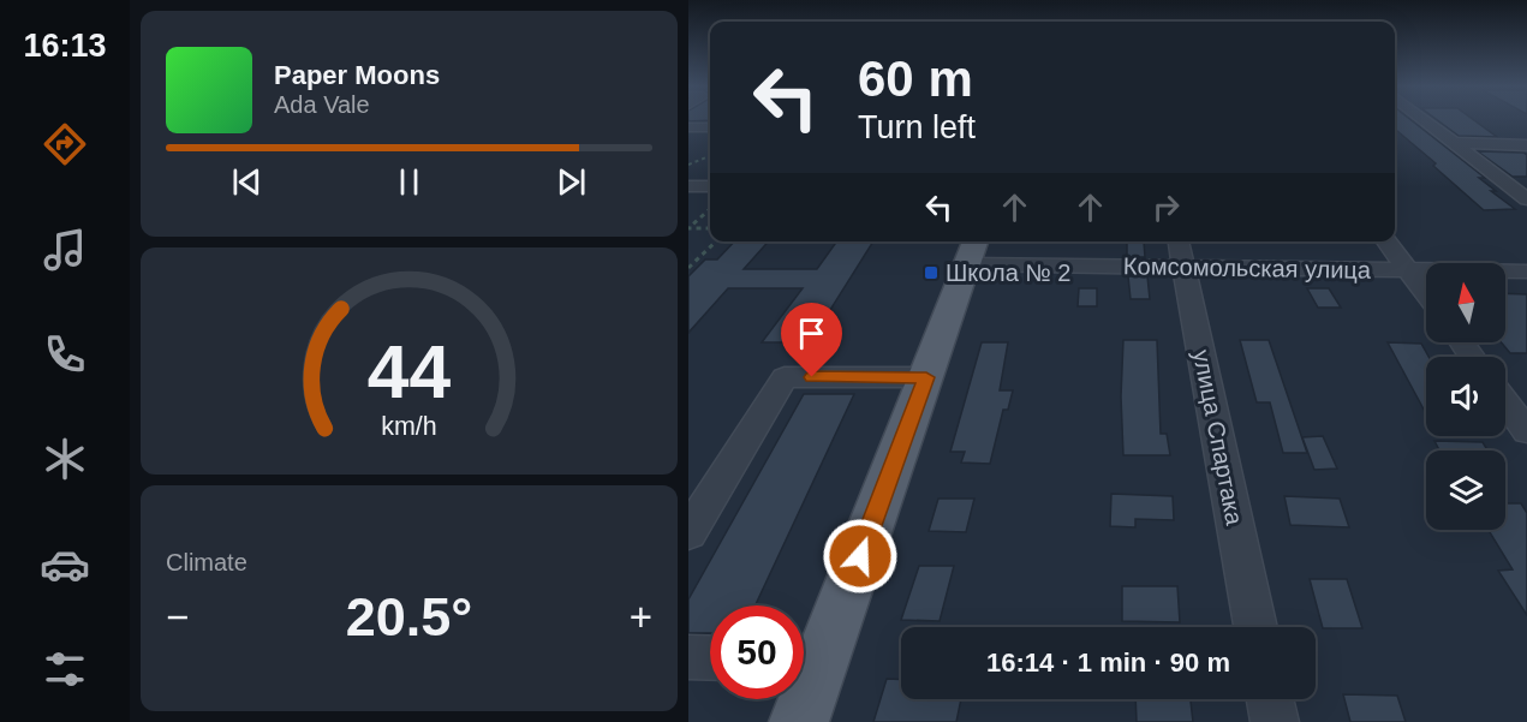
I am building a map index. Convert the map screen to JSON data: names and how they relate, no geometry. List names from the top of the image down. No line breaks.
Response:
{"streets":{"street":["Комсомольская улица","улица Спартака"]},"crossings":[["Комсомольская улица","улица Спартака"]],"places":{"transit":["Школа № 2"]},"north":"top","page":{"tabs":"16:13","turn":["60 m","Turn left"],"song":["Paper Moons","Ada Vale"],"tile":"Climate","heat":["−","20.5°","+"],"limit":"50","trip":"16:14 · 1 min · 90 m","gauge":["44","km/h"]}}
